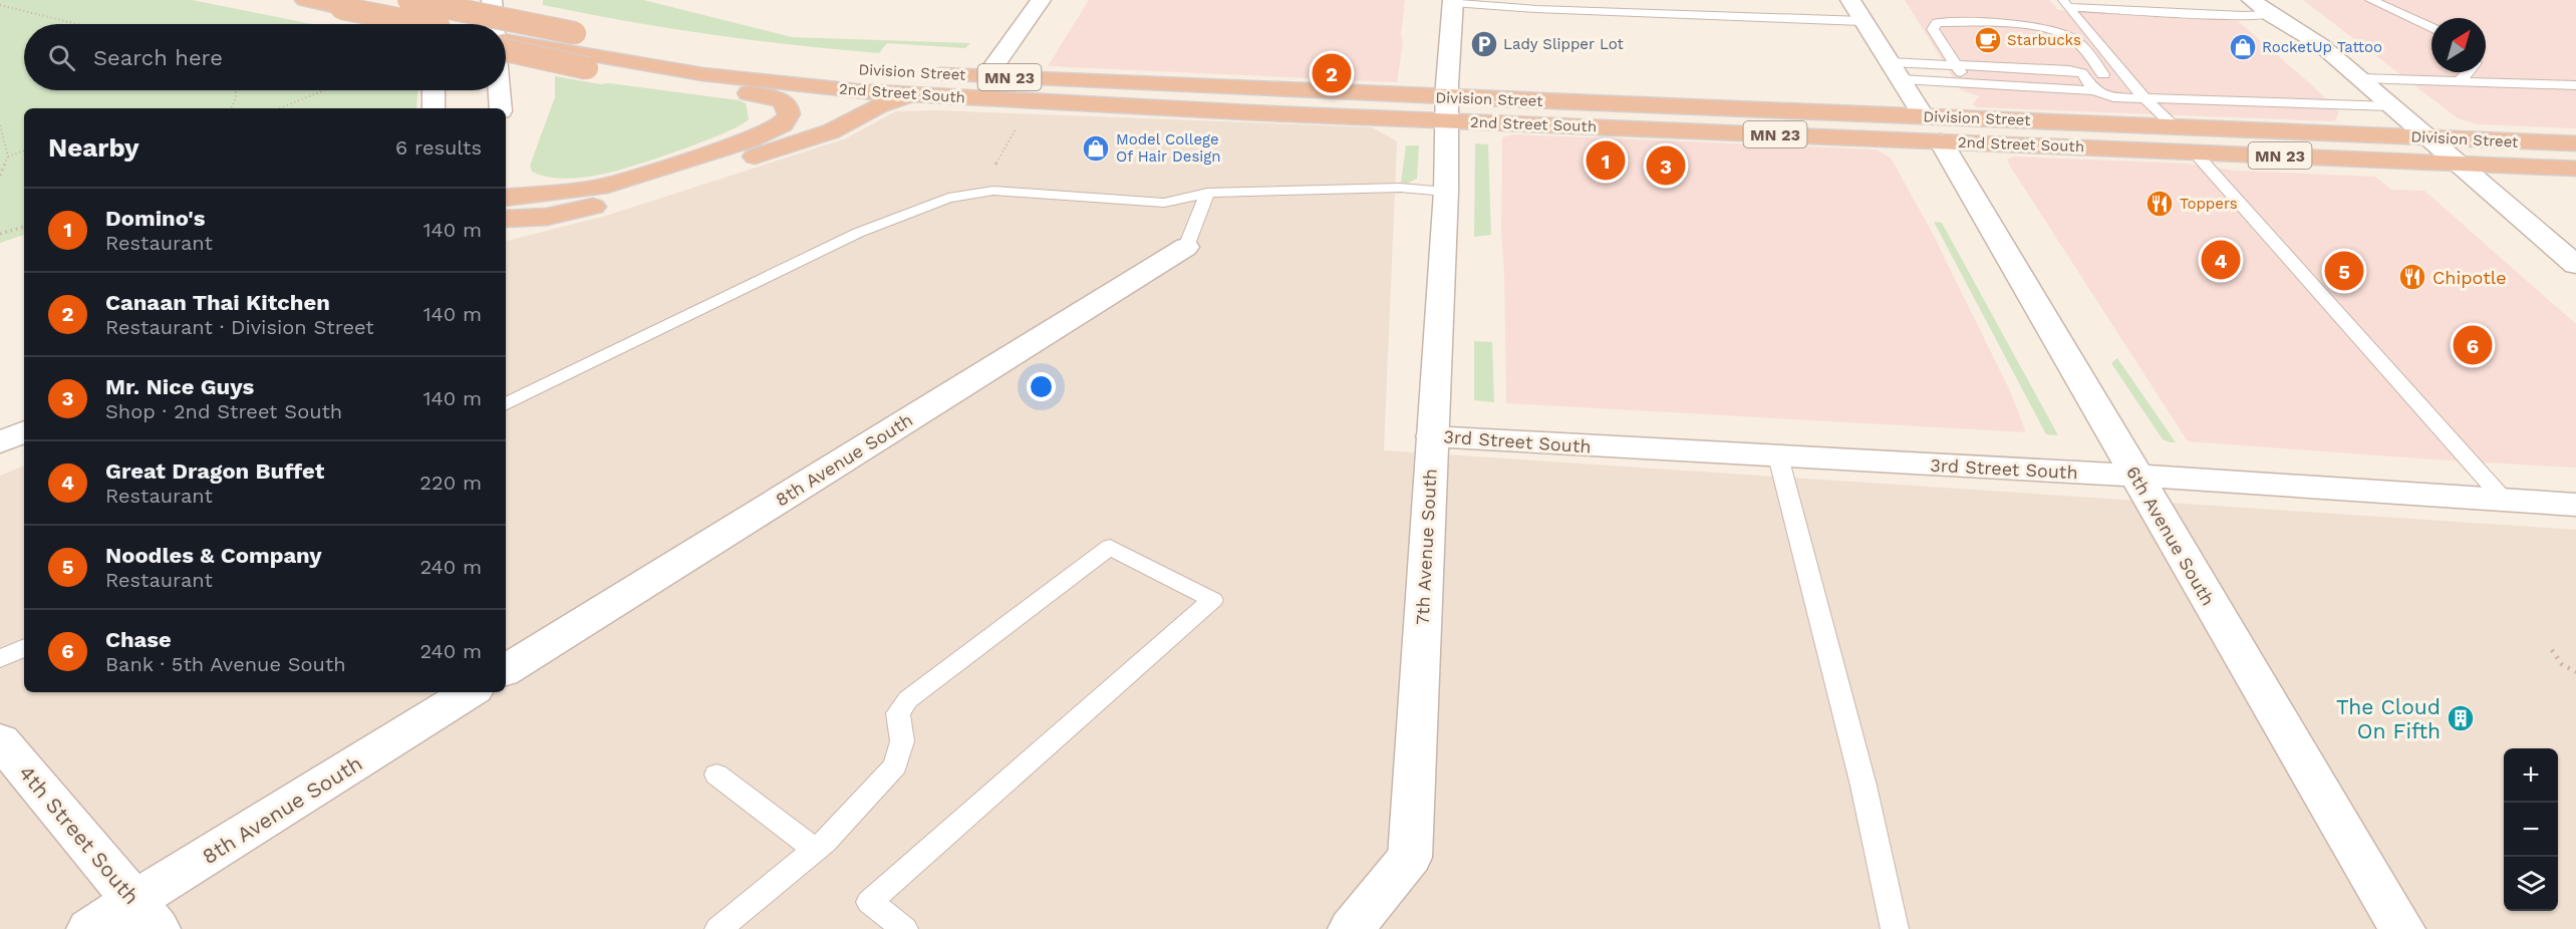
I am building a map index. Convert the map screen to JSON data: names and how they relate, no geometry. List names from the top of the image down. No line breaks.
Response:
{"streets":{"highway":["Division Street","MN 23","2nd Street South"],"street":["3rd Street South","8th Avenue South","6th Avenue South","7th Avenue South","4th Street South"]},"crossings":[["Division Street","2nd Street South"],["Division Street","6th Avenue South"],["Division Street","7th Avenue South"],["2nd Street South","6th Avenue South"],["2nd Street South","7th Avenue South"],["3rd Street South","6th Avenue South"],["3rd Street South","7th Avenue South"],["8th Avenue South","4th Street South"]],"places":{"cafe":["Starbucks"],"parking":["Lady Slipper Lot"],"shop":["RocketUp Tattoo","Model College Of Hair Design"],"restaurant":["Toppers","Chipotle"],"building":["The Cloud On Fifth"]},"north":"top right","page":{"search":"Search here","pins":["2","1","3","4","5","6"],"heading":["Nearby","6 results"],"list":[{"mark":"1","name":"Domino's","note":"Restaurant","value":"140 m"},{"mark":"2","name":"Canaan Thai Kitchen","note":"Restaurant · Division Street","value":"140 m"},{"mark":"3","name":"Mr. Nice Guys","note":"Shop · 2nd Street South","value":"140 m"},{"mark":"4","name":"Great Dragon Buffet","note":"Restaurant","value":"220 m"},{"mark":"5","name":"Noodles & Company","note":"Restaurant","value":"240 m"},{"mark":"6","name":"Chase","note":"Bank · 5th Avenue South","value":"240 m"}],"map_buttons":["+","−"]}}
